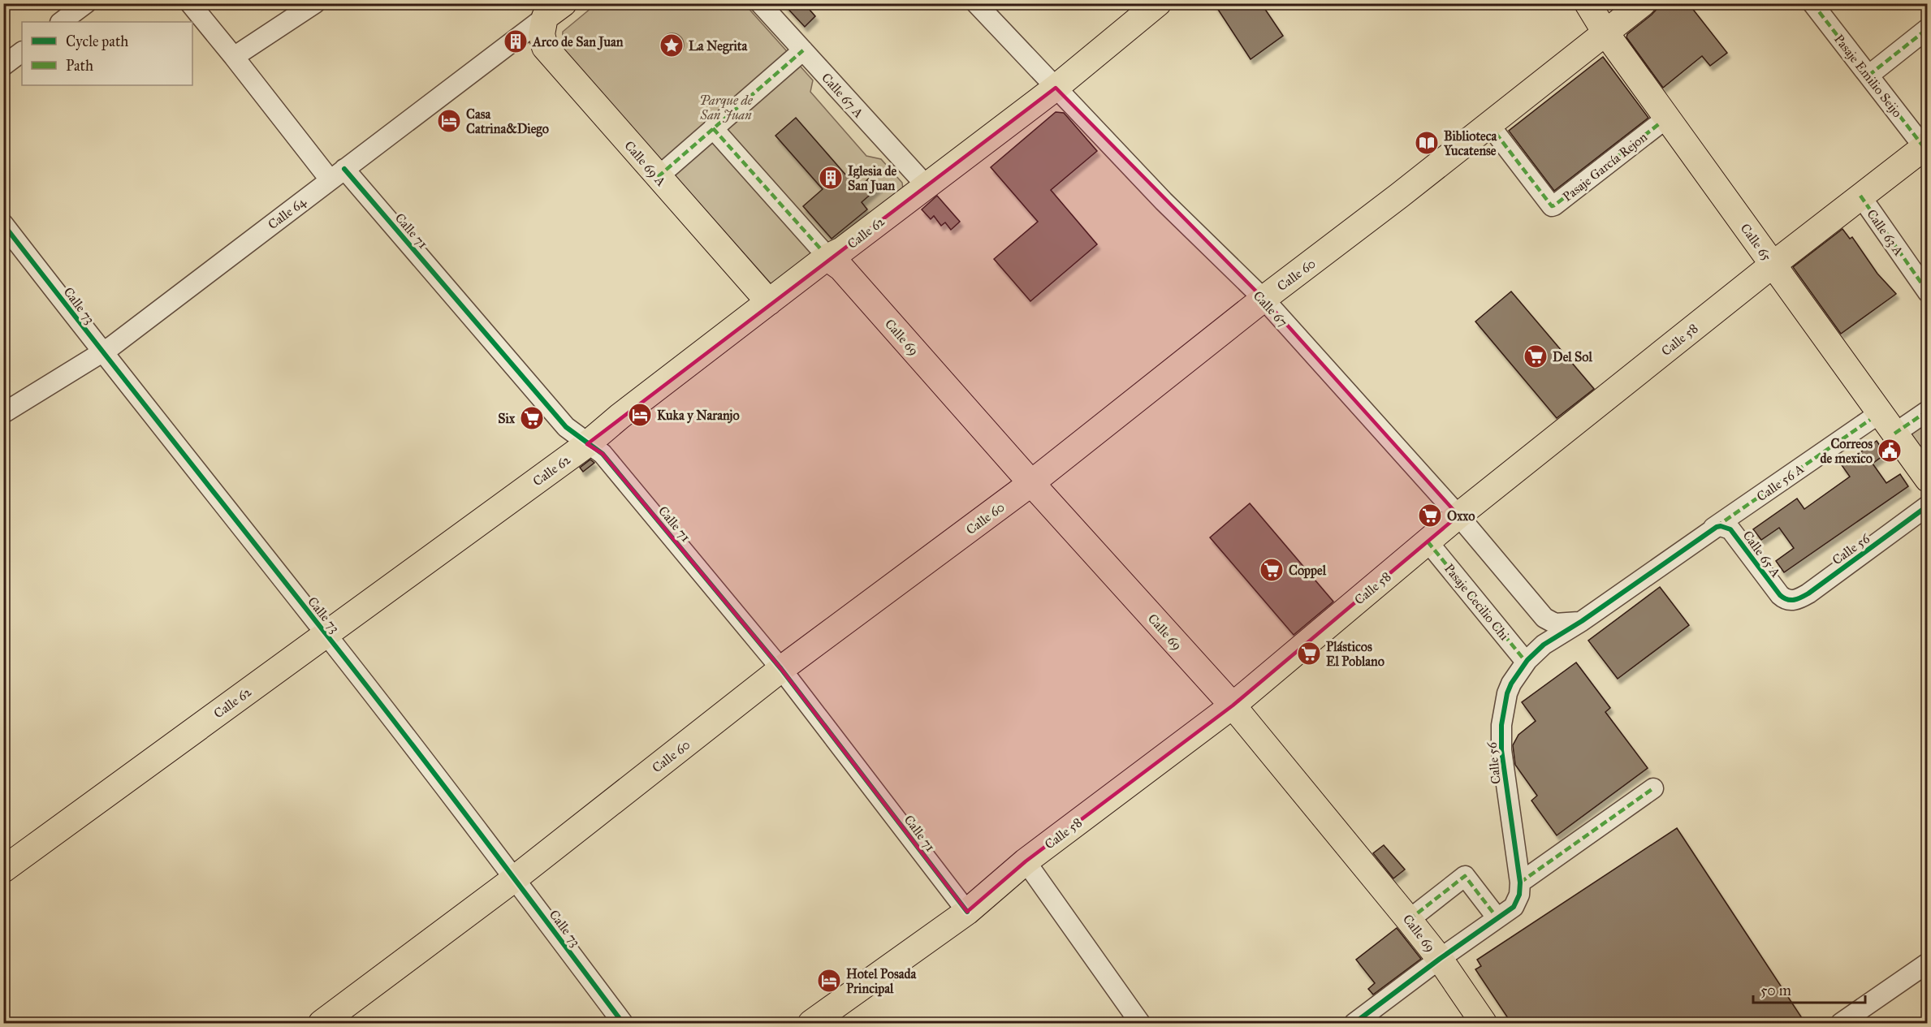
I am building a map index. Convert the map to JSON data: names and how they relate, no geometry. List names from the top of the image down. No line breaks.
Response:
{"streets":{"main road":["Calle 69 A","Calle 62","Calle 65","Calle 60","Calle 69","Calle 58"],"street":["Pasaje Emilio Seijo","Calle 67 A","Pasaje García Rejon","Calle 64","Calle 71","Calle 63 A","Calle 73","Calle 67","Calle 56 A","Calle 56","Calle 65 A","Pasaje Cecilio Chi"]},"crossings":[["Pasaje Emilio Seijo","Calle 58"],["Calle 67 A","Calle 62"],["Calle 69 A","Calle 64"],["Calle 69 A","Calle 62"],["Calle 64","Calle 71"],["Calle 64","Calle 73"],["Calle 71","Calle 62"],["Calle 71","Calle 60"],["Calle 71","Calle 58"],["Calle 62","Calle 73"],["Calle 62","Calle 67"],["Calle 62","Calle 69"],["Calle 63 A","Calle 58"],["Calle 65","Calle 60"],["Calle 65","Calle 58"],["Calle 60","Calle 73"],["Calle 60","Calle 67"],["Calle 60","Calle 69"],["Calle 67","Calle 58"],["Calle 67","Calle 56"],["Calle 69","Calle 58"],["Calle 69","Calle 56"],["Calle 58","Pasaje Cecilio Chi"],["Calle 56 A","Calle 56"],["Calle 56 A","Calle 65 A"],["Calle 56","Calle 65 A"],["Calle 56","Pasaje Cecilio Chi"]],"parks":["Parque de San Juan"],"places":{"building":["Arco de San Juan","Iglesia de San Juan"],"place":["La Negrita"],"hotel":["Casa Catrina&Diego","Kuka y Naranjo","Hotel Posada Principal"],"library":["Biblioteca Yucatense"],"supermarket":["Del Sol","Six","Oxxo","Coppel","Plásticos El Poblano"],"public building":["Correos de mexico"]},"legend":["Cycle path","Path"],"scale_bar":"50 m"}
